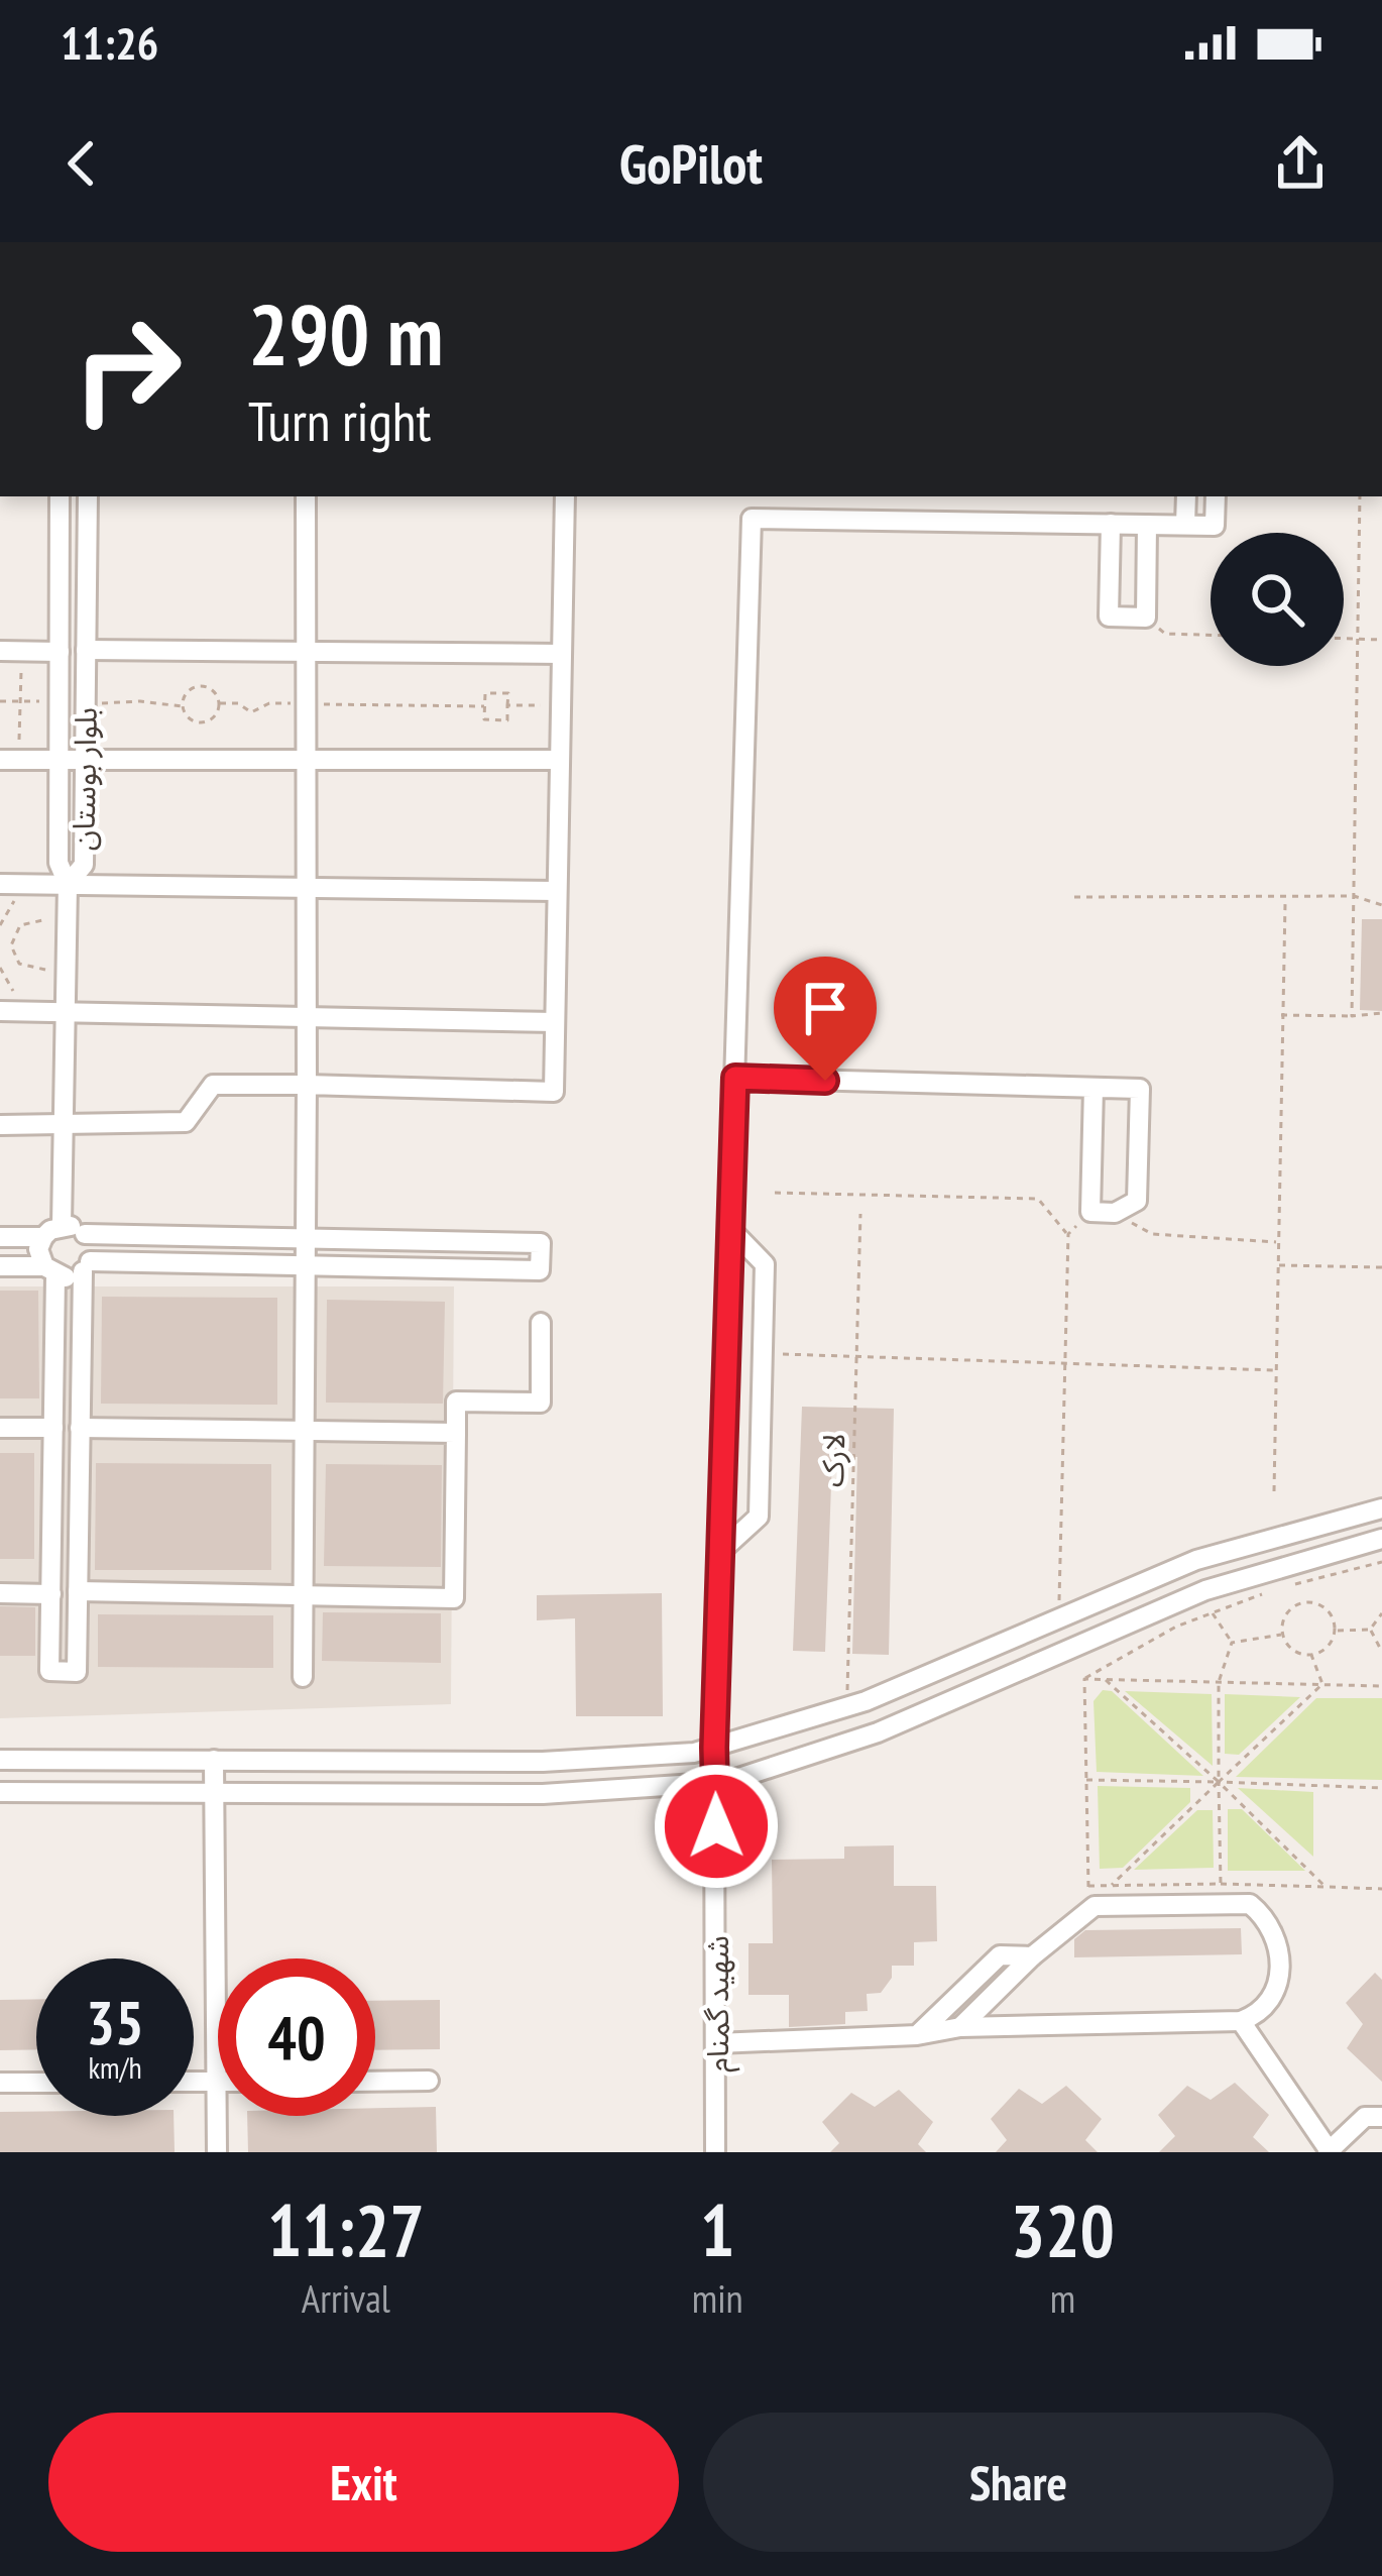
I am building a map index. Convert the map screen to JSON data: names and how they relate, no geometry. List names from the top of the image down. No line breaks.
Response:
{"streets":{"street":["بلوار بوستان","شهید گمنام"],"path":["لارک"]},"page":{"status":"11:26","header":"GoPilot","turn":["290 m","Turn right"],"speed":"35 km/h","limit":"40","eta":["11:27","Arrival","1","min","320","m"],"buttons":["Exit","Share"]}}
